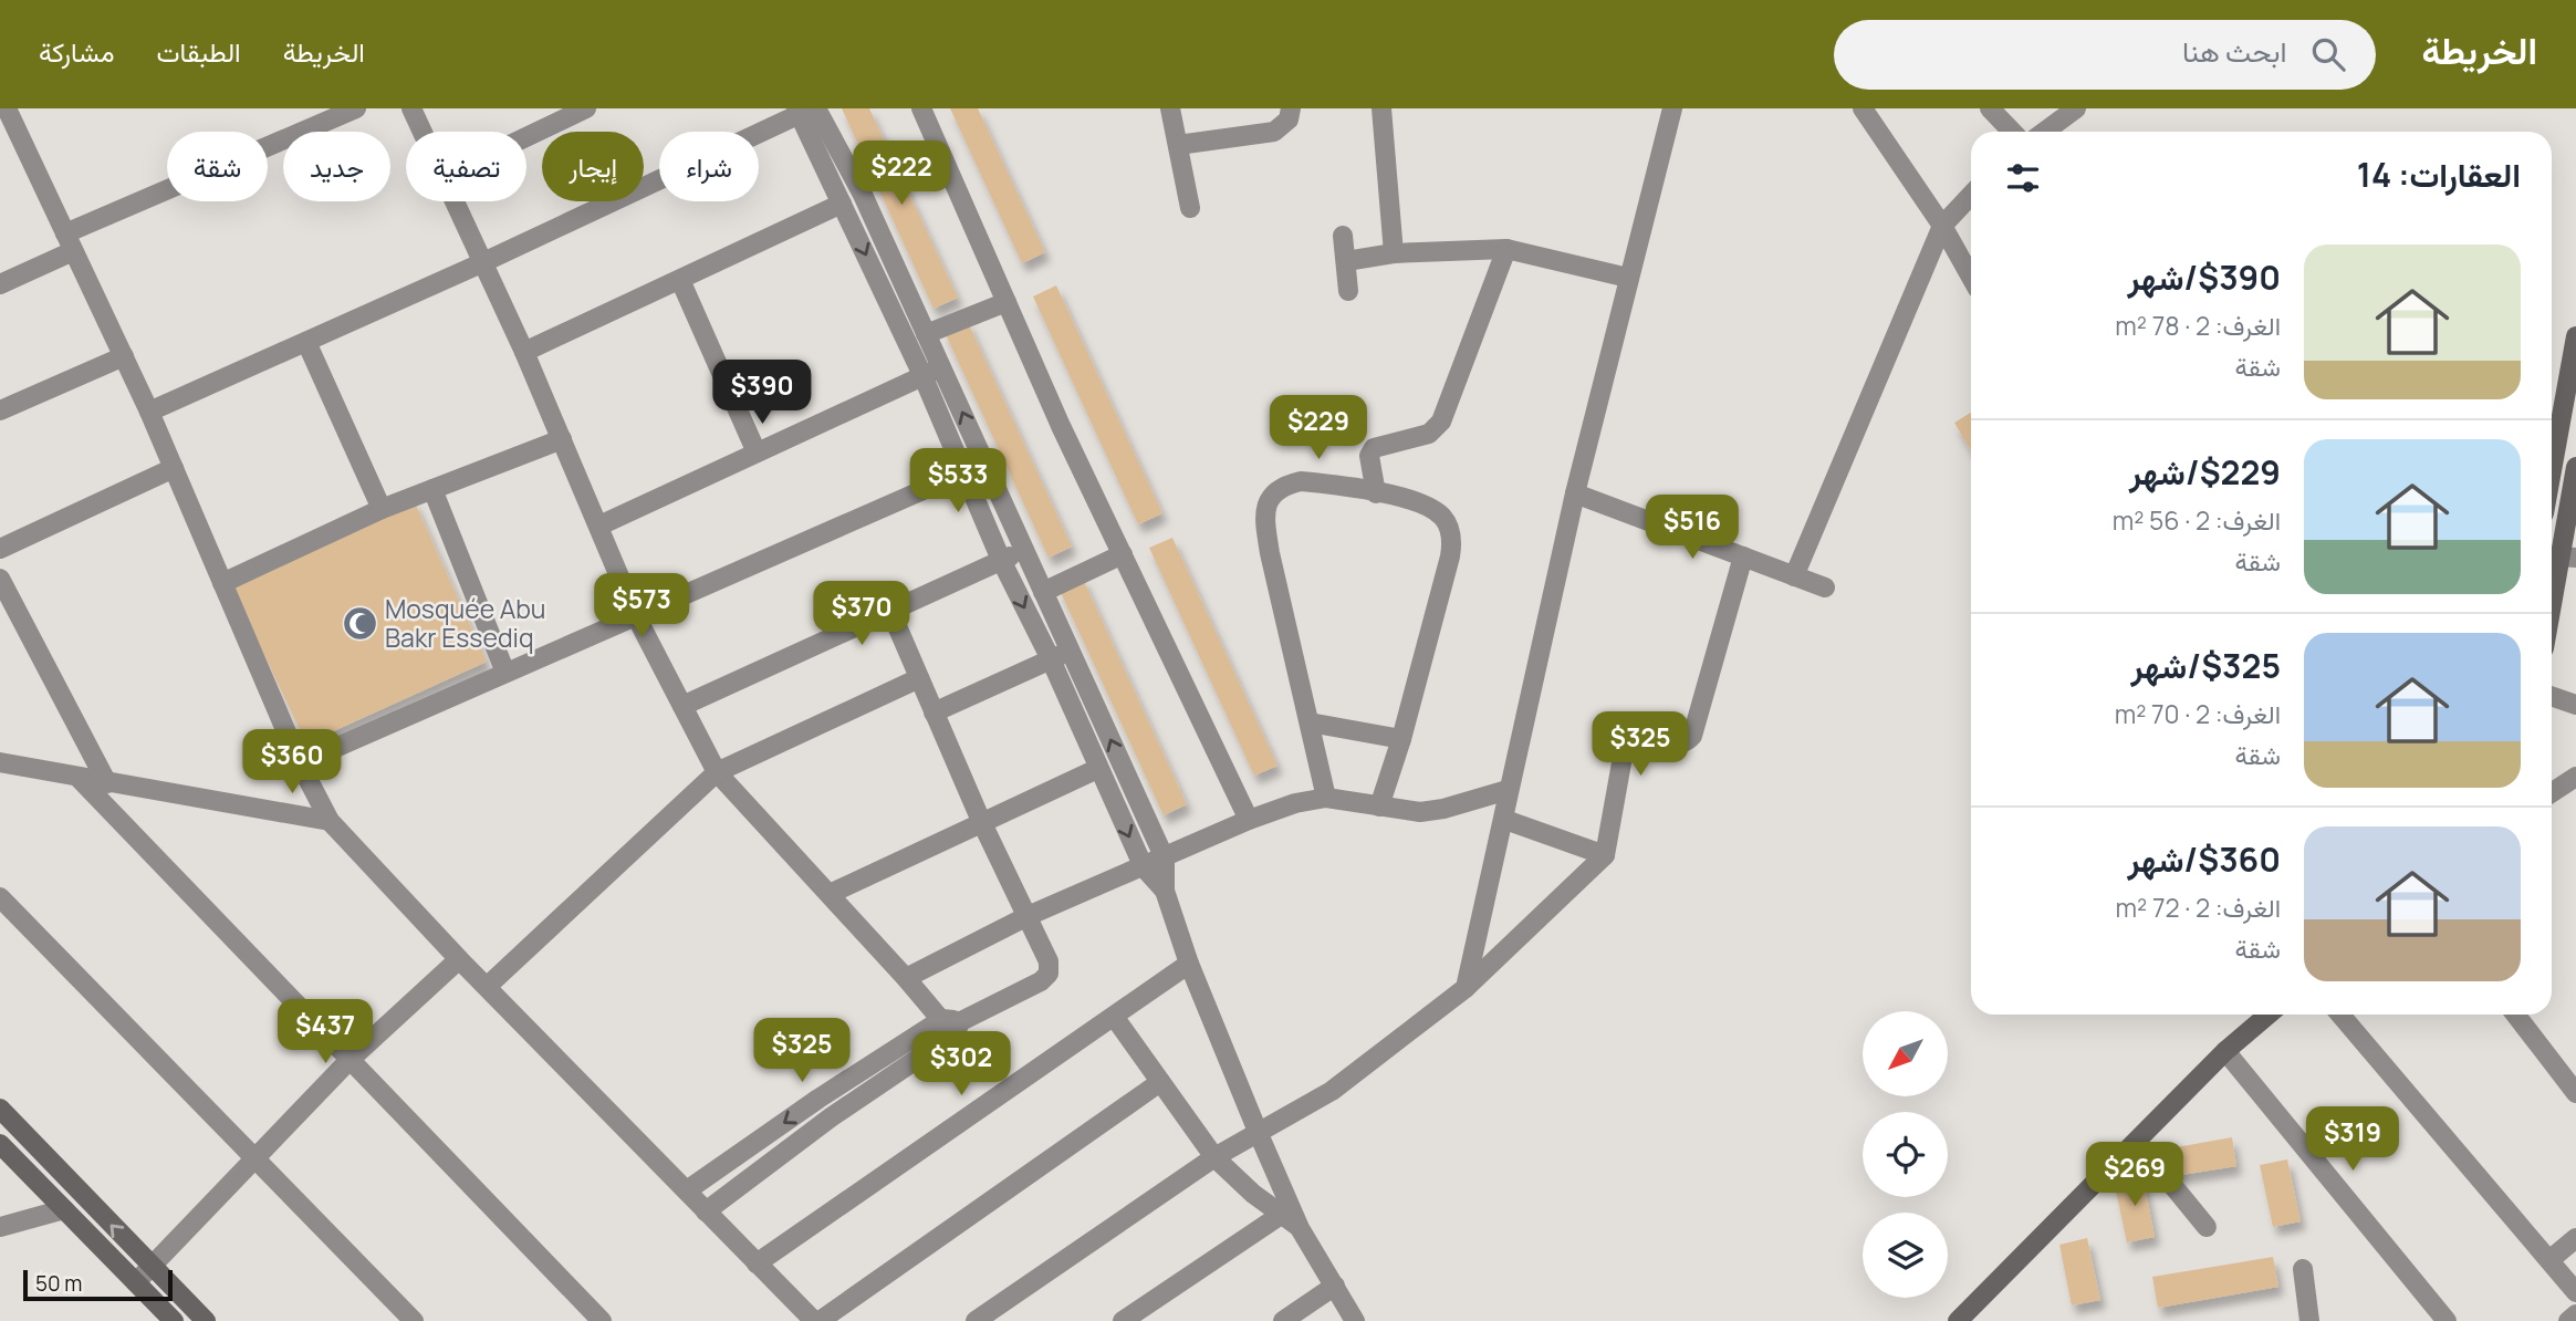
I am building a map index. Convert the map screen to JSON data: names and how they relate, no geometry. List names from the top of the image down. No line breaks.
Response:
{"places":{"mosque":["Mosquée Abu Bakr Essediq"]},"scale_bar":"50 m","north":"bottom left","page":{"header":"الخريطة","search":"ابحث هنا","nav":["الخريطة","الطبقات","مشاركة"],"chip":["شراء","إيجار","تصفية","جديد","شقة"],"heading":"العقارات: 14","price":["$222","$390","$229","$533","$516","$573","$370","$325","$360","$437","$325","$302","$319","$269"],"list":[{"name":"$390/شهر","note":"الغرف: 2 · 78 m² · شقة"},{"name":"$229/شهر","note":"الغرف: 2 · 56 m² · شقة"},{"name":"$325/شهر","note":"الغرف: 2 · 70 m² · شقة"},{"name":"$360/شهر","note":"الغرف: 2 · 72 m² · شقة"}],"scale":"50 m"}}
